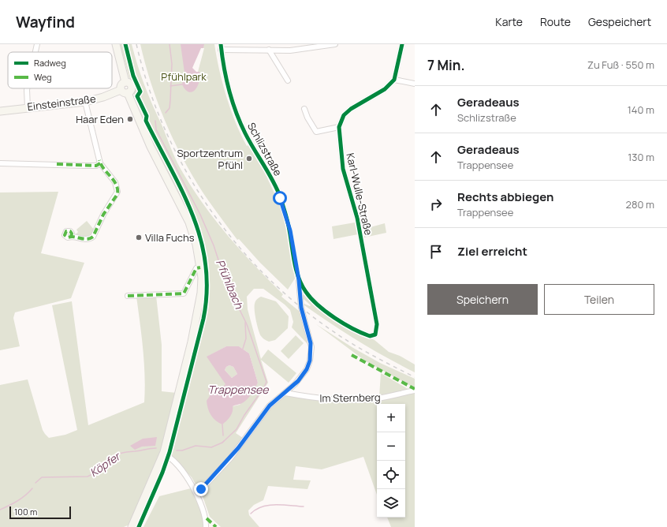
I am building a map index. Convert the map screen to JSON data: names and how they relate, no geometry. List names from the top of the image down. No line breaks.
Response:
{"streets":{"street":["Einsteinstraße","Schlizstraße","Karl-Wulle-Straße","Im Sternberg"]},"crossings":[["Schlizstraße","Karl-Wulle-Straße"]],"water":["Pfühlbach","Trappensee","Köpfer"],"parks":["Pfühlpark"],"places":["Haar Eden","Sportzentrum Pfühl","Villa Fuchs"],"legend":["Radweg","Weg"],"scale_bar":"100 m","page":{"header":"Wayfind","nav":["Karte","Route","Gespeichert"],"heading":["7 Min.","Zu Fuß · 550 m"],"list":[["Geradeaus","Schlizstraße","140 m"],["Geradeaus","Trappensee","130 m"],["Rechts abbiegen","Trappensee","280 m"],"Ziel erreicht"],"buttons":["Speichern","Teilen"],"map_buttons":["+","−"],"scale":"100 m"}}
